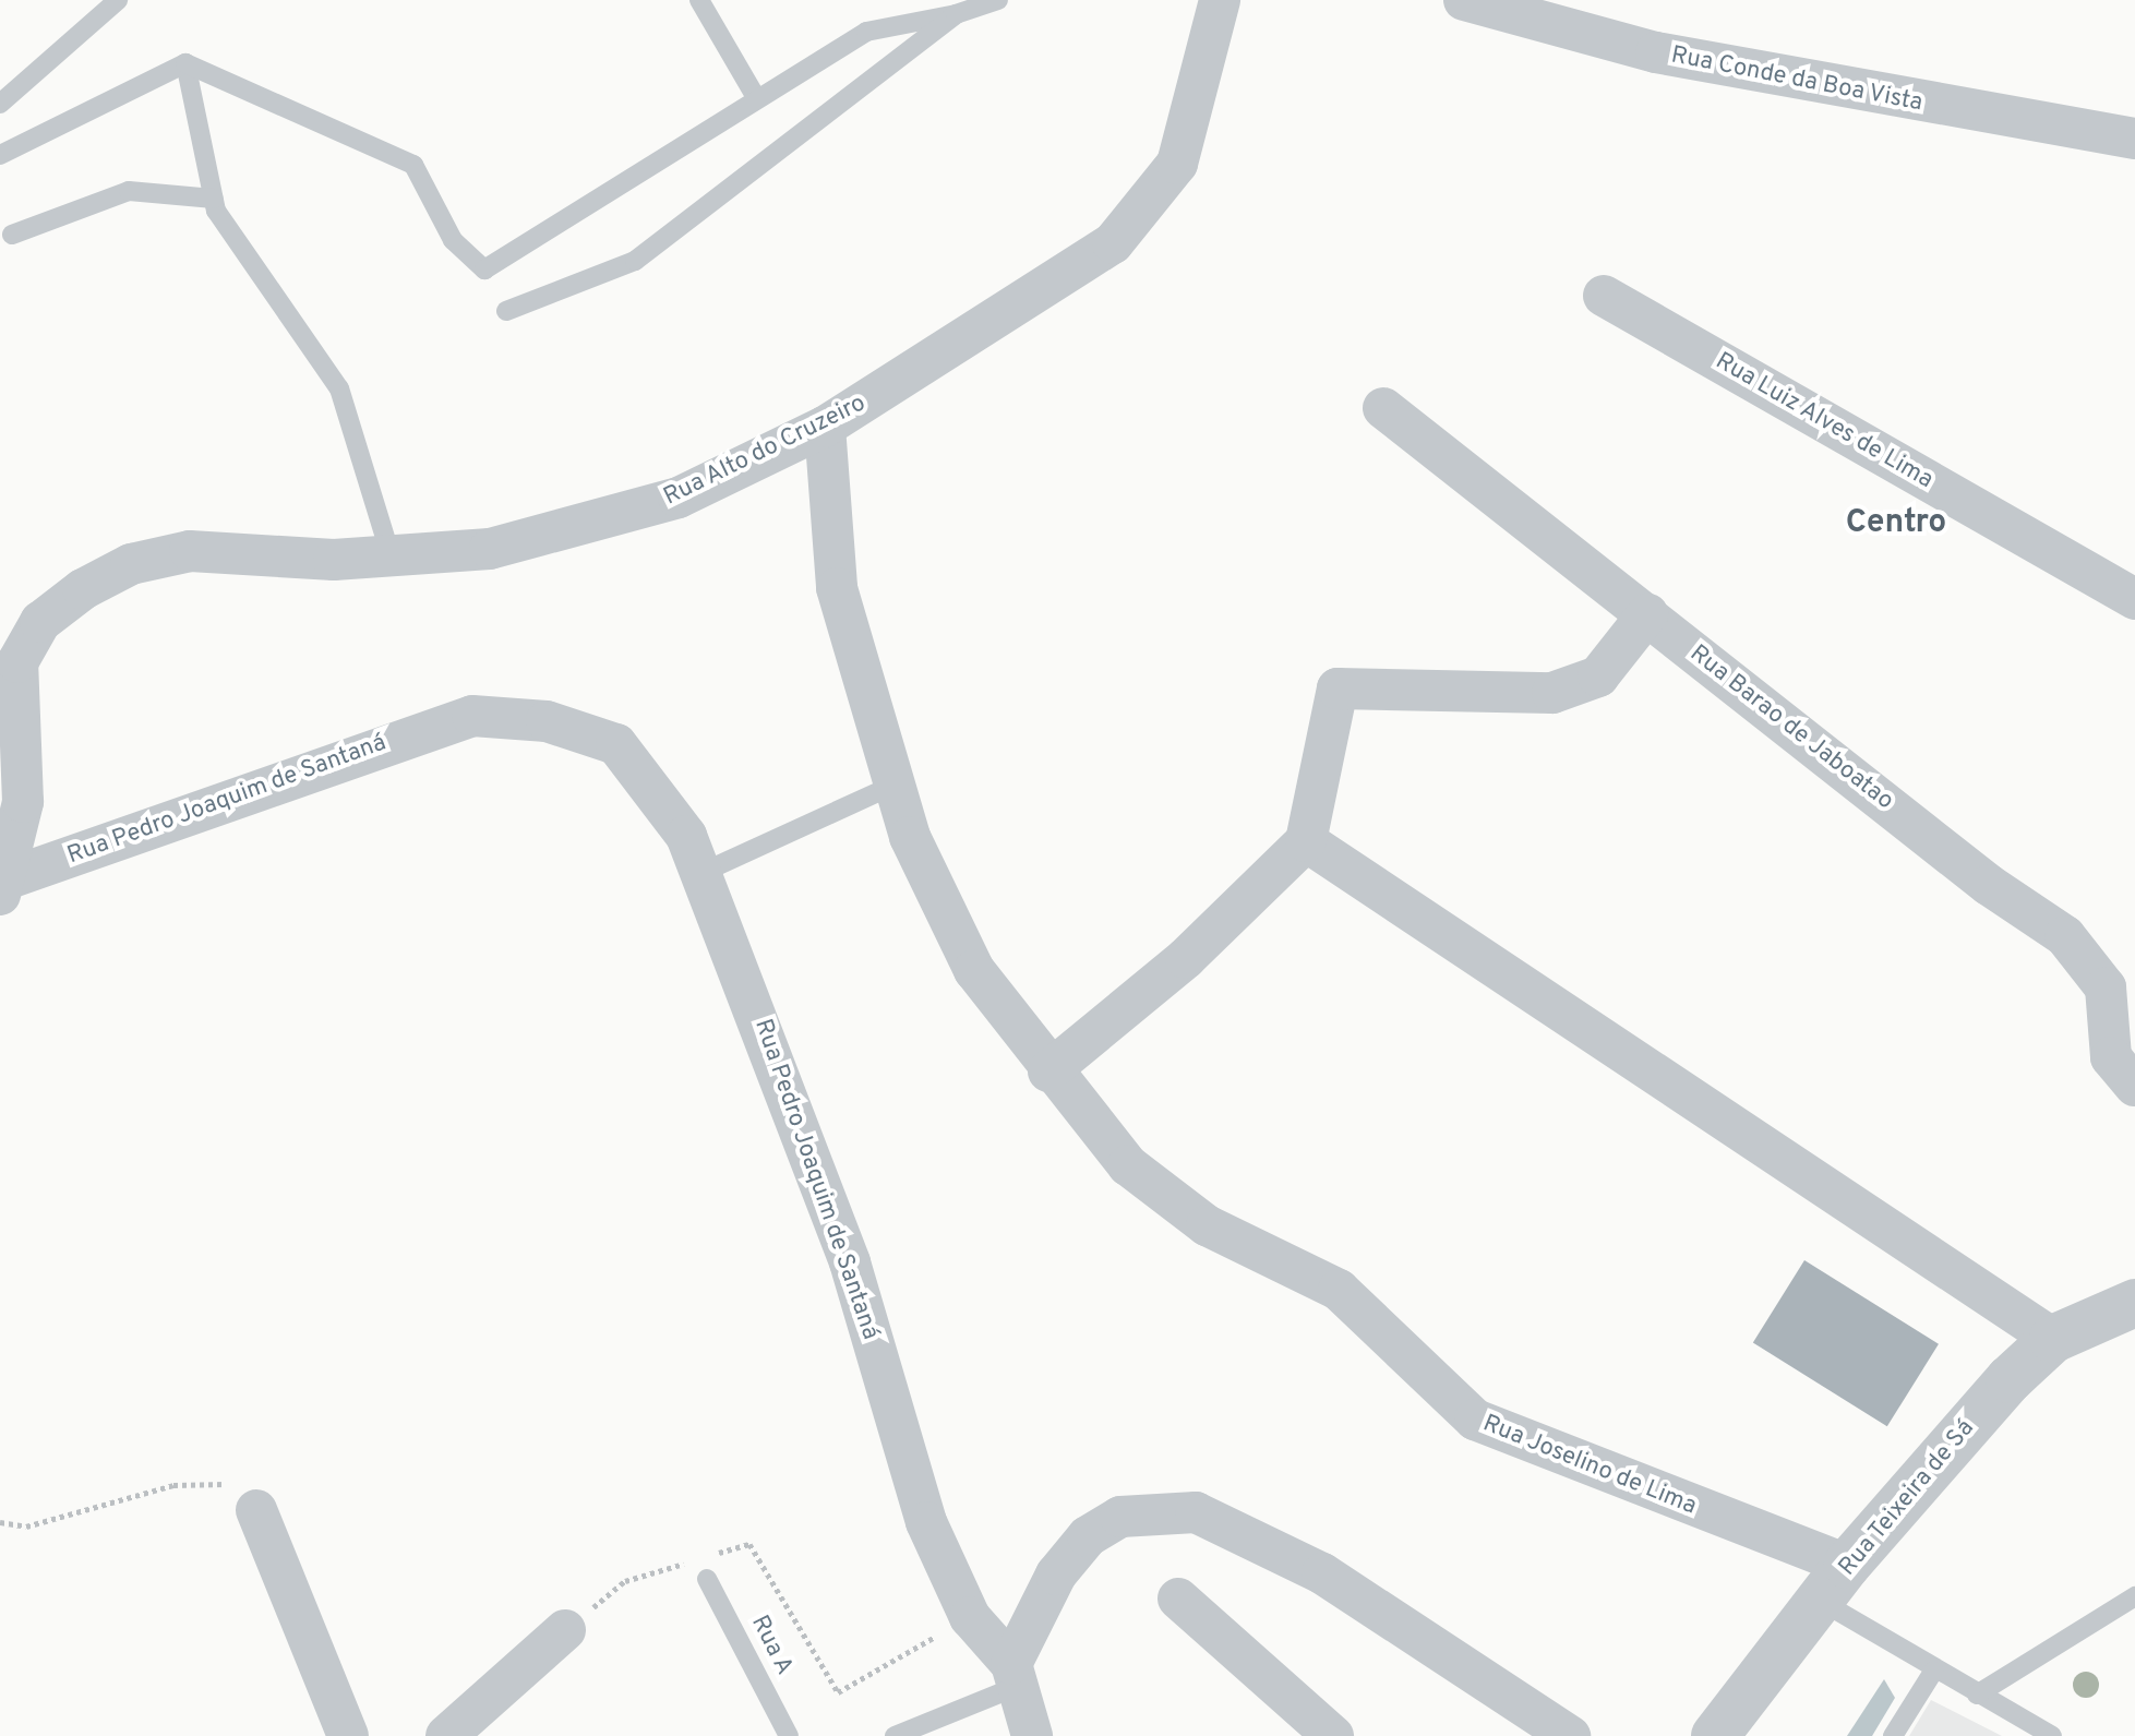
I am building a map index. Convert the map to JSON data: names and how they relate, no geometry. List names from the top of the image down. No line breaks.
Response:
{"streets":{"street":["Rua Conde da Boa Vista","Rua Luiz Alves de Lima","Rua Alto do Cruzeiro","Rua Barao de Jaboatao","Rua Pedro Joaquim de Santaná","Rua Joselino de Lima","Rua Teixeira de Sá"],"lane":["Rua A"]},"crossings":[["Rua Alto do Cruzeiro","Rua Pedro Joaquim de Santaná"],["Rua Alto do Cruzeiro","Rua Joselino de Lima"],["Rua Joselino de Lima","Rua Teixeira de Sá"]],"districts":["Centro"]}
